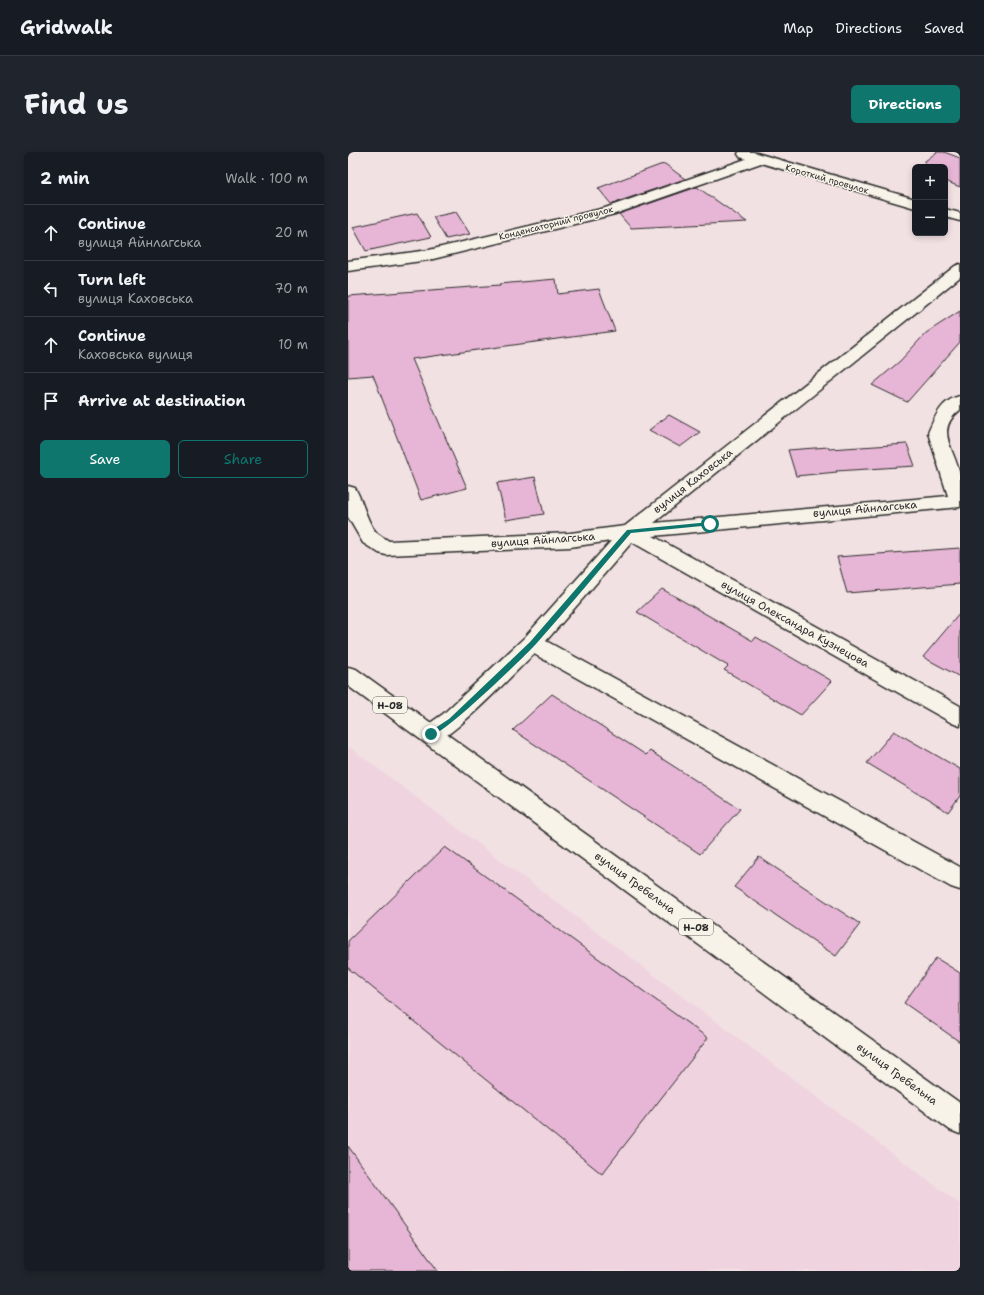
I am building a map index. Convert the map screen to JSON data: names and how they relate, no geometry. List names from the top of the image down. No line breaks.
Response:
{"streets":{"street":["Короткий провулок","Конденсаторний провулок","вулиця Каховська","вулиця Айнлагська","вулиця Олександра Кузнецова","Н-08","вулиця Гребельна"]},"crossings":[["Короткий провулок","Конденсаторний провулок"],["вулиця Каховська","вулиця Айнлагська"],["вулиця Каховська","вулиця Олександра Кузнецова"],["вулиця Каховська","вулиця Гребельна"],["вулиця Айнлагська","вулиця Олександра Кузнецова"]],"page":{"header":"Gridwalk","nav":["Map","Directions","Saved"],"title":"Find us","buttons":["Directions",["Save","Share"]],"heading":["2 min","Walk · 100 m"],"map_buttons":["+","−"],"list":[["Continue","вулиця Айнлагська","20 m"],["Turn left","вулиця Каховська","70 m"],["Continue","Каховська вулиця","10 m"],"Arrive at destination"]}}
